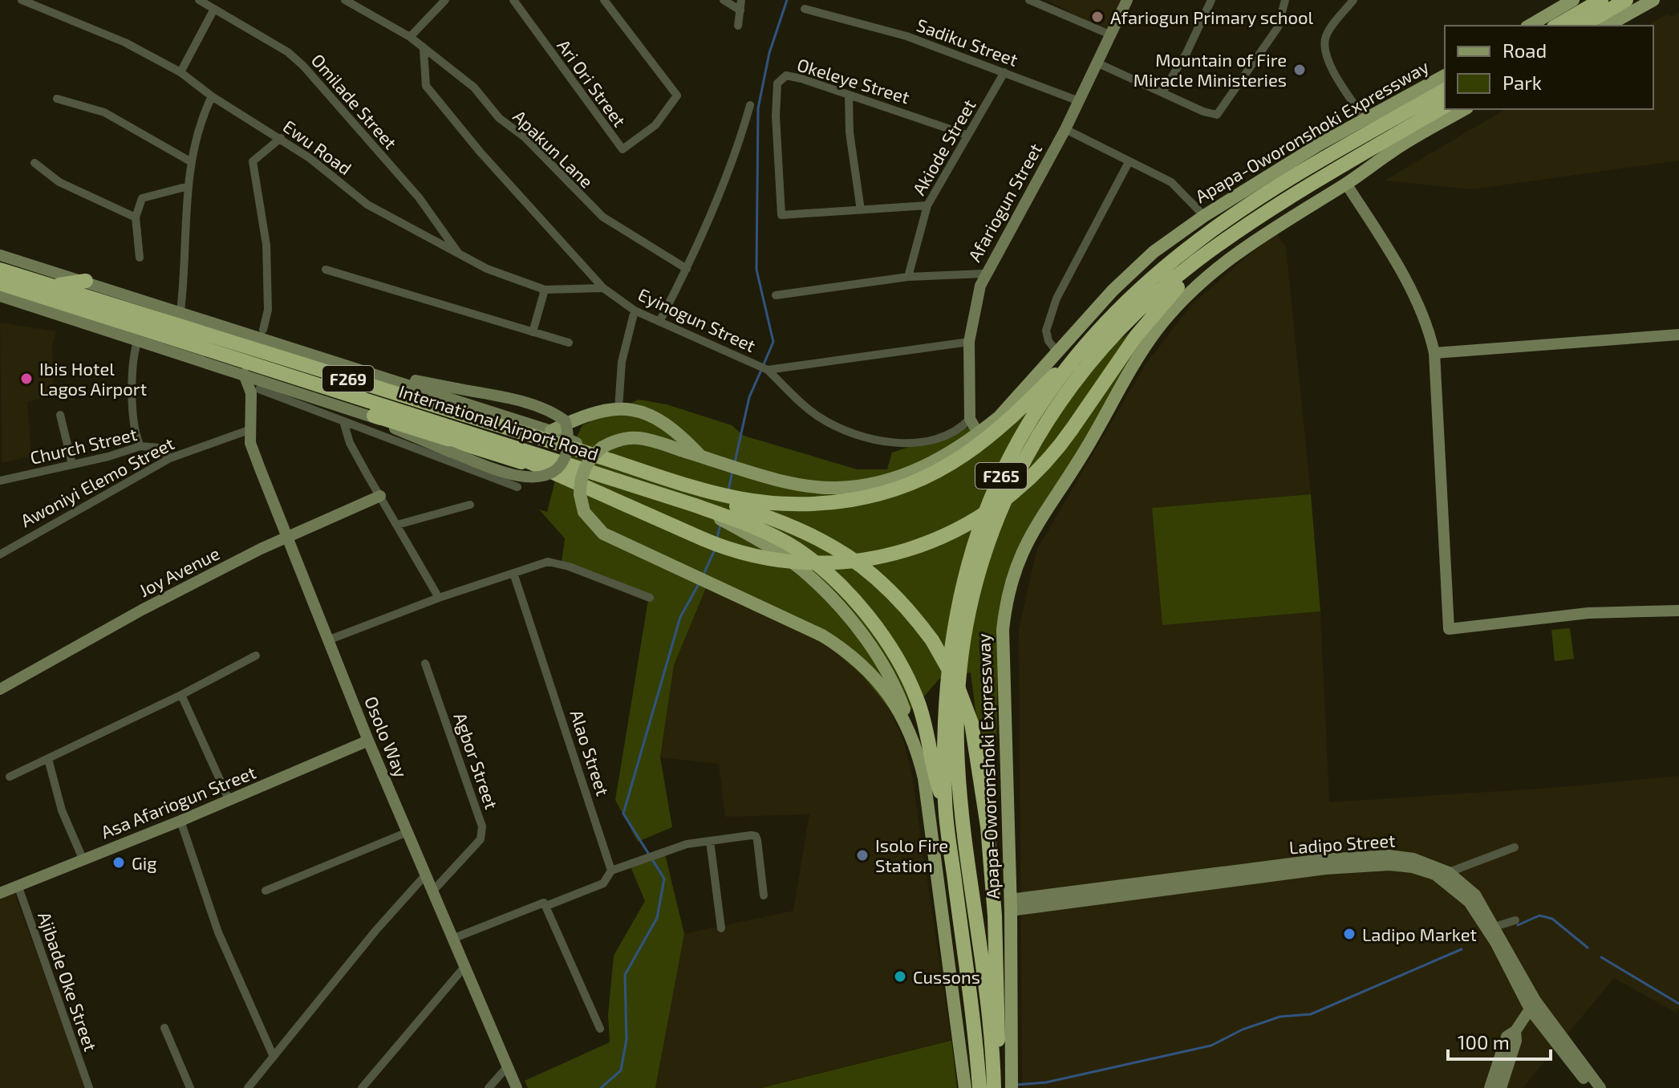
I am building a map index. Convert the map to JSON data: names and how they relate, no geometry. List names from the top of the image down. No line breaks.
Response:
{"streets":{"highway":["Apapa-Oworonshoki Expressway","F269","International Airport Road","F265"],"main road":["Afariogun Street","Joy Avenue","Osolo Way","Asa Afariogun Street","Ladipo Street"],"street":["Sadiku Street","Okeleye Street","Ari Ori Street","Omilade Street","Ewu Road","Akiode Street","Apakun Lane","Eyinogun Street","Church Street","Awoniyi Elemo Street","Alao Street","Agbor Street","Ajibade Oke Street"]},"crossings":[["Sadiku Street","Akiode Street"],["Sadiku Street","Afariogun Street"],["Okeleye Street","Akiode Street"],["Omilade Street","Ewu Road"],["Apapa-Oworonshoki Expressway","Afariogun Street"],["Apapa-Oworonshoki Expressway","Ladipo Street"],["Ewu Road","Eyinogun Street"],["Apakun Lane","Eyinogun Street"],["Afariogun Street","Eyinogun Street"],["Church Street","Awoniyi Elemo Street"],["Awoniyi Elemo Street","Osolo Way"],["Joy Avenue","Osolo Way"],["Osolo Way","Agbor Street"],["Osolo Way","Asa Afariogun Street"],["Asa Afariogun Street","Ajibade Oke Street"]],"places":["Afariogun Primary school","Mountain of Fire Miracle Ministeries","Ibis Hotel Lagos Airport","Isolo Fire Station","Gig","Ladipo Market","Cussons"],"legend":["Road","Park"],"scale_bar":"100 m"}
